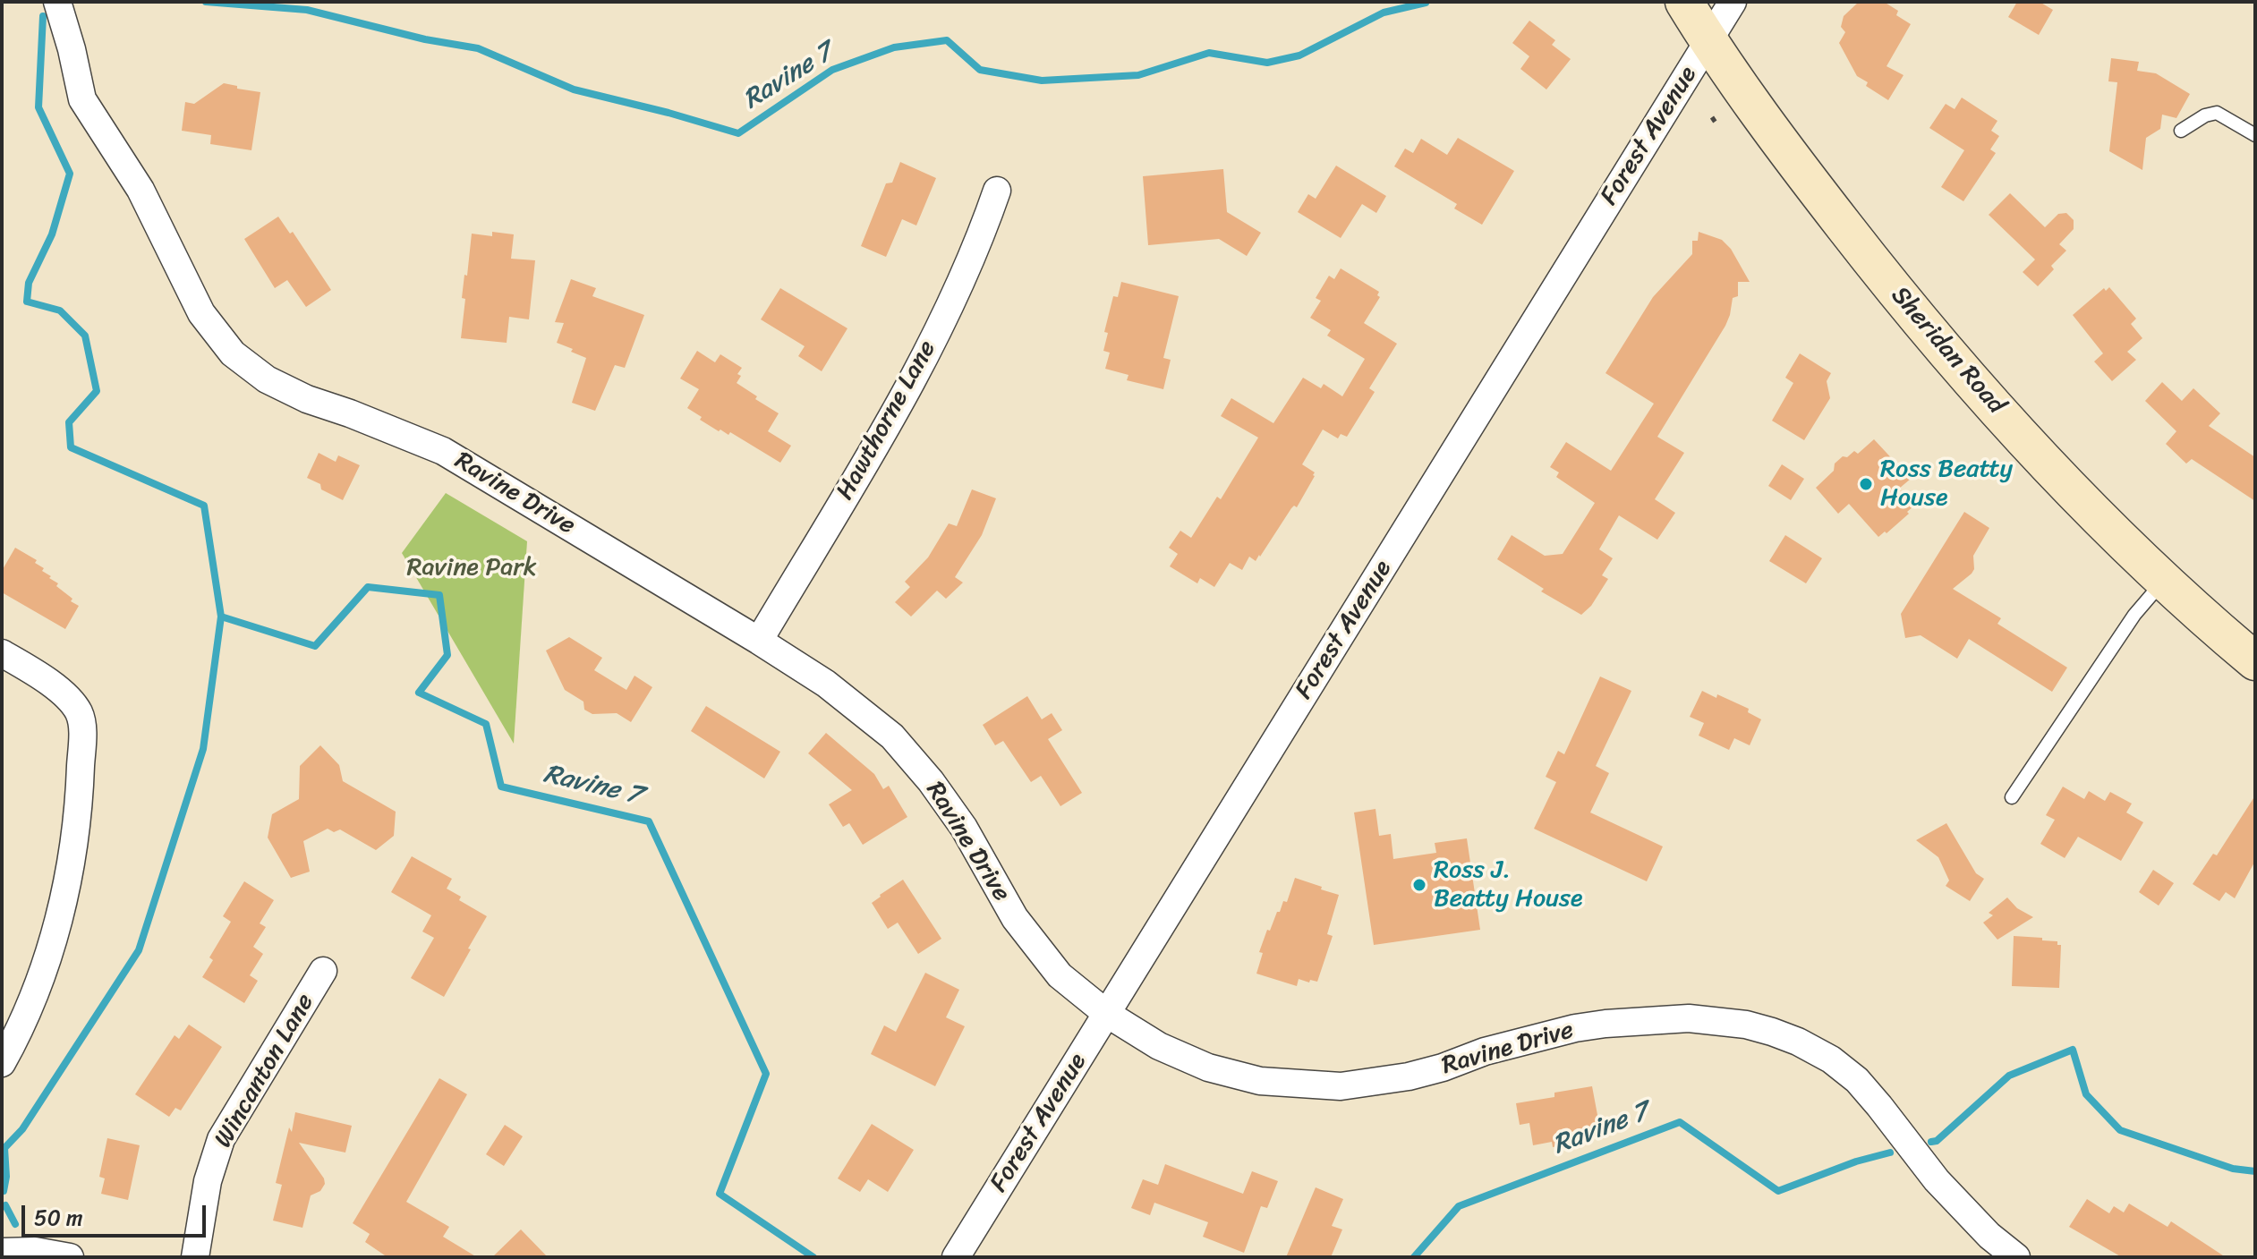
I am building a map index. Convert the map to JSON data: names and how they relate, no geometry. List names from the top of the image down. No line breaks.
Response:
{"streets":{"street":["Forest Avenue","Sheridan Road","Hawthorne Lane","Ravine Drive","Wincanton Lane"]},"crossings":[["Forest Avenue","Sheridan Road"],["Forest Avenue","Ravine Drive"],["Hawthorne Lane","Ravine Drive"]],"water":["Ravine 7"],"parks":["Ravine Park"],"places":["Ross Beatty House","Ross J. Beatty House"],"scale_bar":"50 m"}
